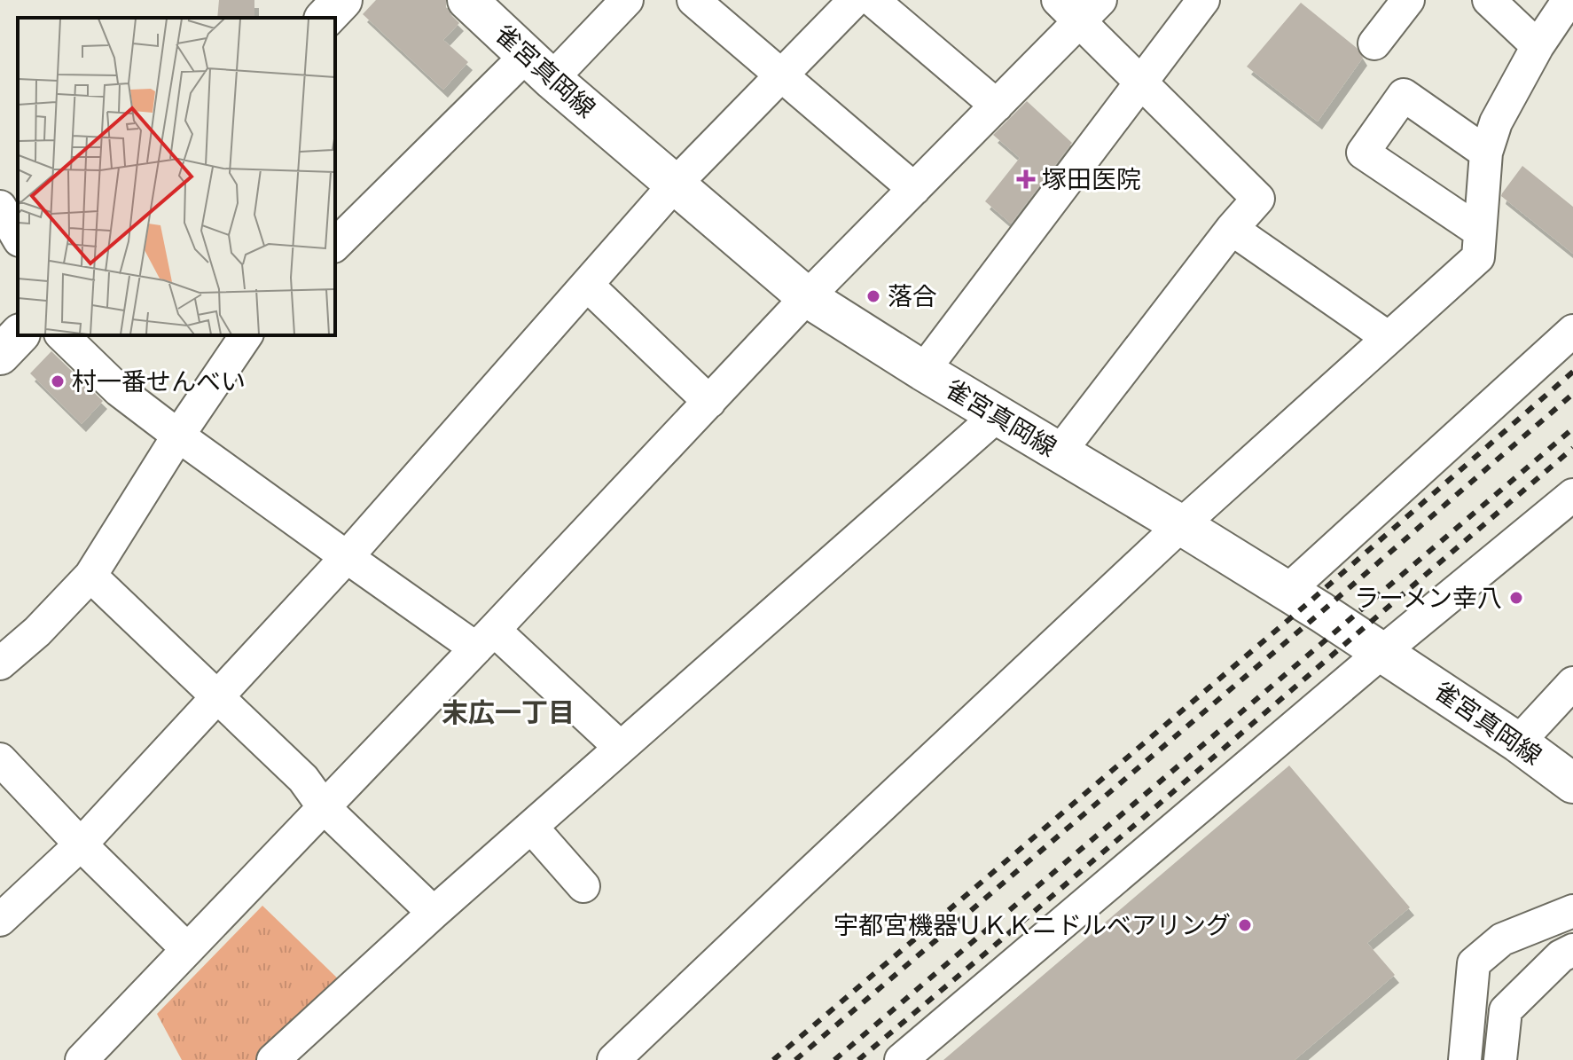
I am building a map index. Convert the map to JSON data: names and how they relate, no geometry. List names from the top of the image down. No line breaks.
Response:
{"streets":{"main road":["雀宮真岡線"]},"districts":["末広一丁目"],"places":{"health":["塚田医院"],"other":["落合","村一番せんべい","ラーメン幸八","宇都宮機器ＵＫＫニドルベアリング"]}}
